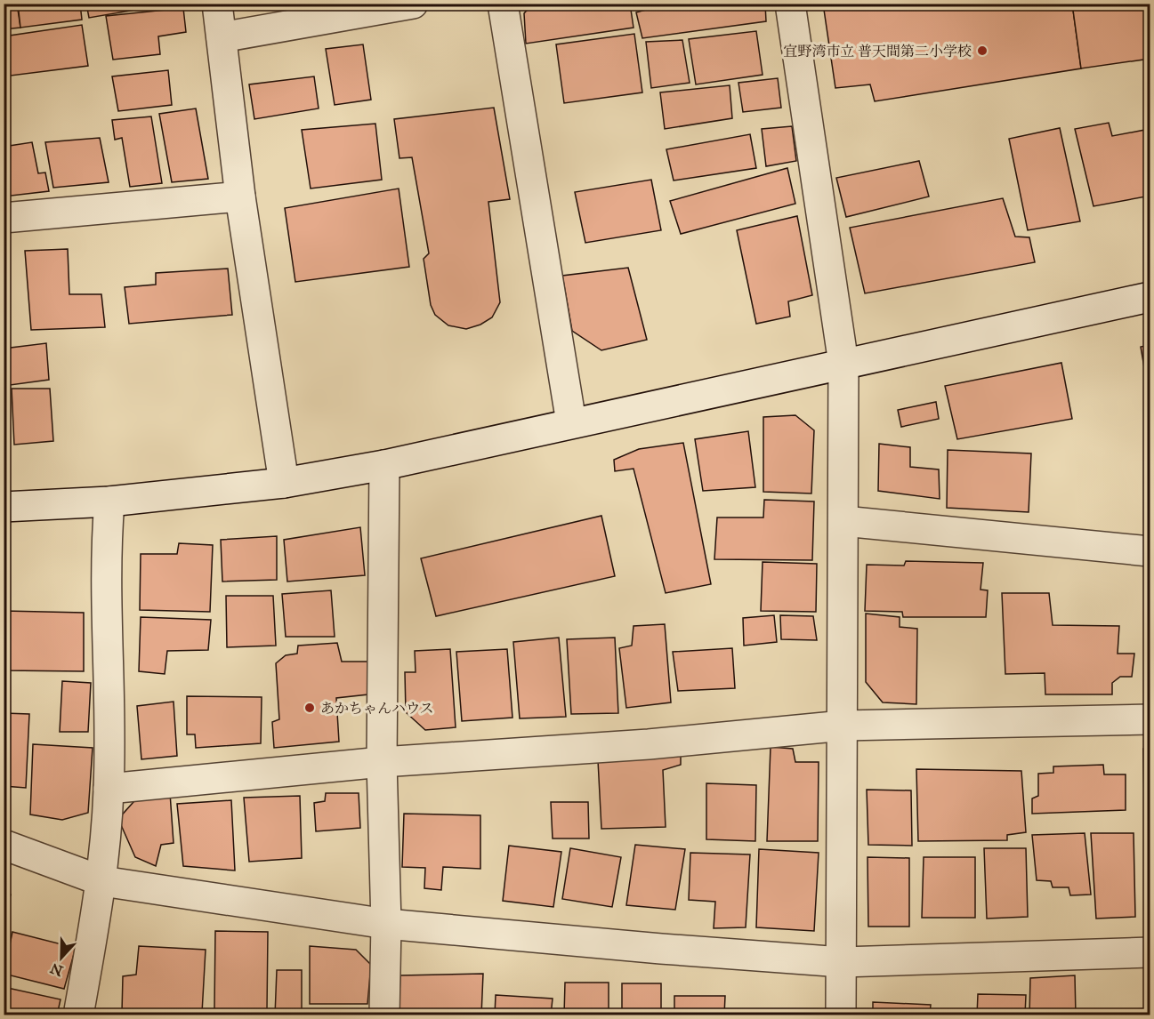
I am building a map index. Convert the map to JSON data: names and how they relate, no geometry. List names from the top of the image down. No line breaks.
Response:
{"places":["宜野湾市立 普天間第二小学校","あかちゃんハウス"],"north":"bottom"}
